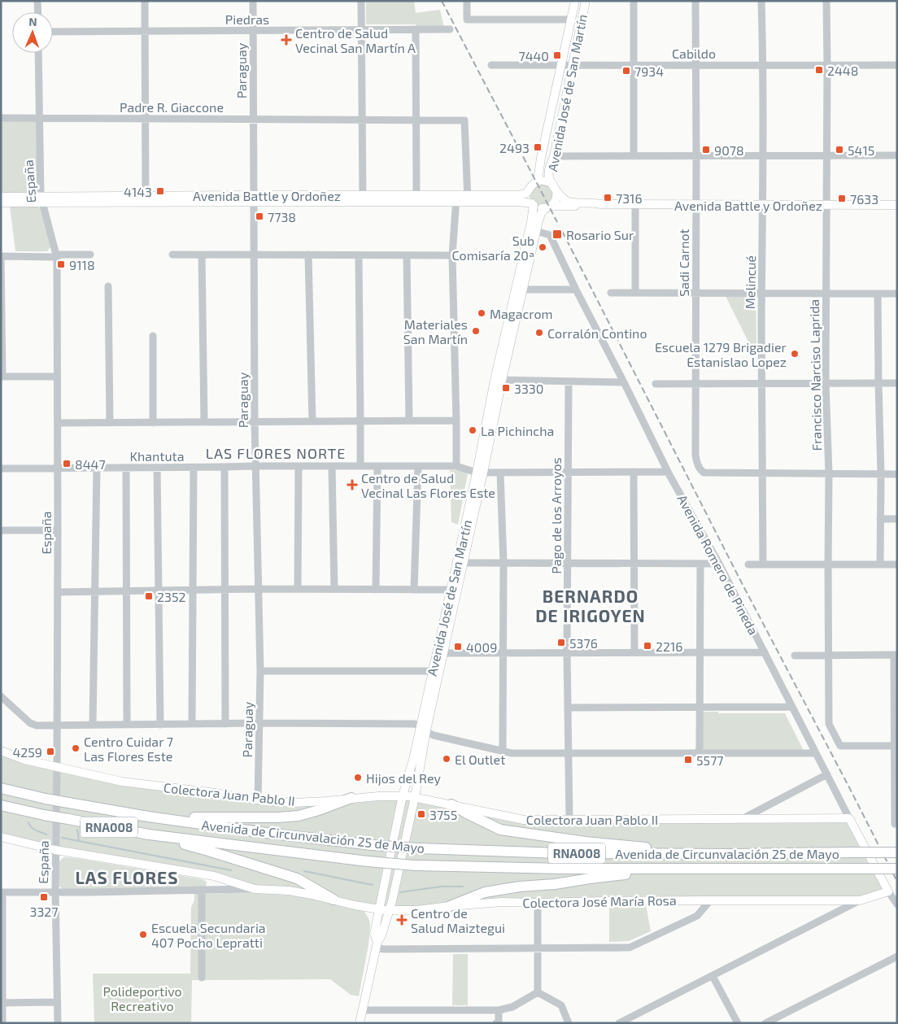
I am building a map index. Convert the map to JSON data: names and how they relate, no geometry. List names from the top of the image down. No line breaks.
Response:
{"streets":{"highway":["RNA008","Avenida de Circunvalación 25 de Mayo"],"main road":["Avenida José de San Martín","Avenida Battle y Ordoñez","Avenida Romero de Pineda","Colectora Juan Pablo II","Colectora José María Rosa"],"street":["Piedras","Cabildo","Paraguay","Padre R. Giaccone","España","Sadi Carnot","Melincué","Francisco Narciso Laprida","Khantuta","Pago de los Arroyos"]},"crossings":[["Piedras","Paraguay"],["Cabildo","Avenida José de San Martín"],["Cabildo","Sadi Carnot"],["Cabildo","Melincué"],["Cabildo","Francisco Narciso Laprida"],["Paraguay","Padre R. Giaccone"],["Paraguay","Avenida Battle y Ordoñez"],["Paraguay","Khantuta"],["Paraguay","Colectora Juan Pablo II"],["Avenida José de San Martín","Avenida Battle y Ordoñez"],["Avenida José de San Martín","Khantuta"],["Avenida José de San Martín","Avenida Romero de Pineda"],["Avenida José de San Martín","Colectora Juan Pablo II"],["Avenida José de San Martín","Avenida de Circunvalación 25 de Mayo"],["Avenida José de San Martín","Colectora José María Rosa"],["Padre R. Giaccone","España"],["Padre R. Giaccone","Avenida Battle y Ordoñez"],["España","Avenida Battle y Ordoñez"],["España","Khantuta"],["España","Colectora Juan Pablo II"],["España","Colectora José María Rosa"],["Avenida Battle y Ordoñez","Sadi Carnot"],["Avenida Battle y Ordoñez","Melincué"],["Avenida Battle y Ordoñez","Francisco Narciso Laprida"],["Sadi Carnot","Melincué"],["Khantuta","Pago de los Arroyos"],["Khantuta","Avenida Romero de Pineda"],["Pago de los Arroyos","Colectora Juan Pablo II"],["Avenida Romero de Pineda","Colectora Juan Pablo II"],["Avenida Romero de Pineda","Colectora José María Rosa"],["Colectora Juan Pablo II","RNA008"],["RNA008","Avenida de Circunvalación 25 de Mayo"]],"districts":["LAS FLORES NORTE","BERNARDO DE IRIGOYEN","LAS FLORES"],"parks":["Polideportivo Recreativo"],"places":{"health":["Centro de Salud Vecinal San Martín A","Centro de Salud Vecinal Las Flores Este","Centro de Salud Maiztegui"],"transit":["7440","2448","7934","2493","9078","5415","4143","7316","7633","7738","Rosario Sur","9118","3330","8447","2352","5376","2216","4009","4259","5577","3755","3327"],"other":["Sub Comisaría 20ª","Magacrom","Materiales San Martín","Corralón Contino","Escuela 1279 Brigadier Estanislao Lopez","La Pichincha","Centro Cuidar 7 Las Flores Este","El Outlet","Hijos del Rey","Escuela Secundaria 407 Pocho Lepratti"]},"north":"top"}
